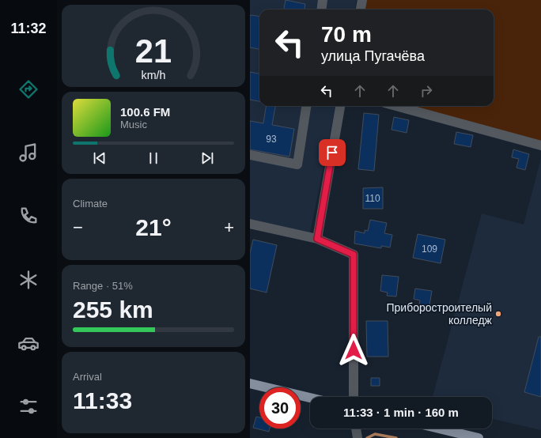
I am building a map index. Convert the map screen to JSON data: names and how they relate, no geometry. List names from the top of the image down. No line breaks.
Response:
{"places":["Приборостроителый колледж"],"house_numbers":["93","110","109"],"page":{"tabs":"11:32","turn":["70 m","улица Пугачёва"],"song":["100.6 FM","Music"],"tile":["Climate",["Range · 51%","255 km"],["Arrival","11:33"]],"heat":["−","21°","+"],"limit":"30","trip":"11:33 · 1 min · 160 m","gauge":["21","km/h"]}}
